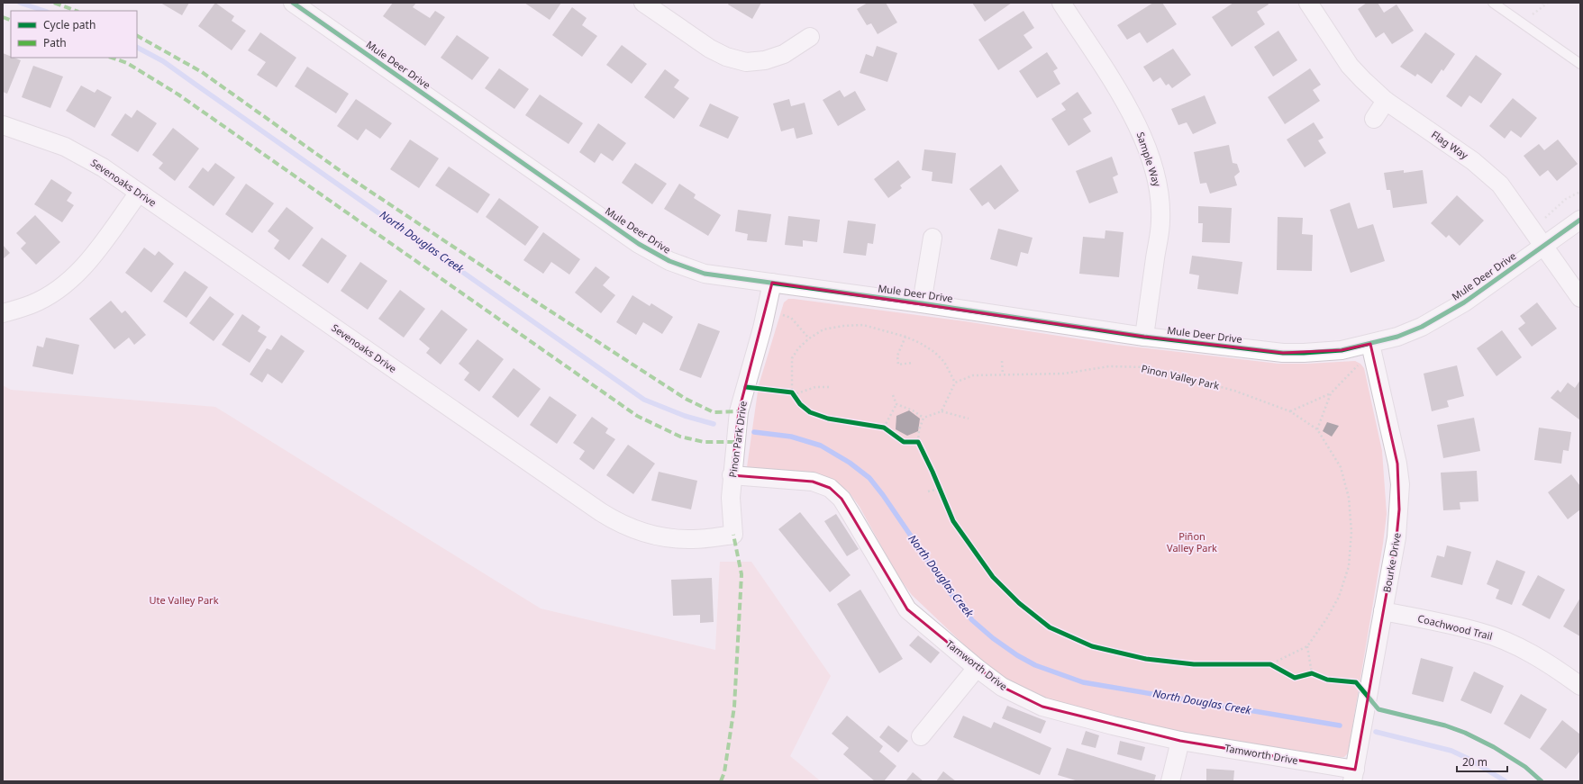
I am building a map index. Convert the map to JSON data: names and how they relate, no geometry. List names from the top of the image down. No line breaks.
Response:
{"streets":{"street":["Mule Deer Drive","Flag Way","Sample Way","Sevenoaks Drive","Pinon Park Drive","Bourke Drive","Coachwood Trail","Tamworth Drive"],"path":["Pinon Valley Park"]},"crossings":[["Mule Deer Drive","Flag Way"],["Mule Deer Drive","Sample Way"],["Mule Deer Drive","Pinon Park Drive"],["Mule Deer Drive","Bourke Drive"],["Sevenoaks Drive","Pinon Park Drive"],["Pinon Park Drive","Tamworth Drive"],["Bourke Drive","Coachwood Trail"],["Bourke Drive","Tamworth Drive"]],"water":["North Douglas Creek"],"parks":["Piñon Valley Park","Ute Valley Park"],"legend":["Cycle path","Path"],"scale_bar":"20 m"}
